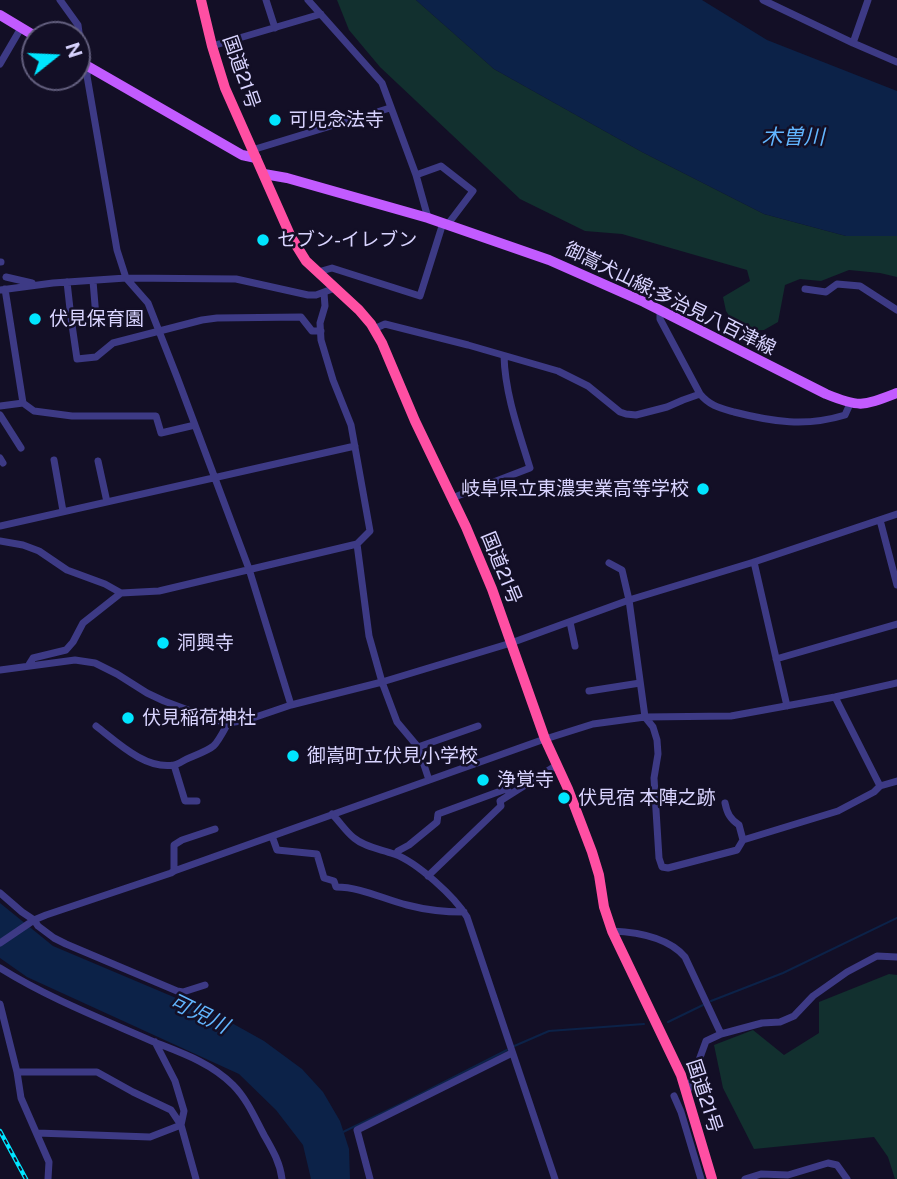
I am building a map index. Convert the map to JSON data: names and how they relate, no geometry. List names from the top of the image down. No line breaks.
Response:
{"streets":{"highway":["国道21号"],"main road":["御嵩犬山線;多治見八百津線"]},"crossings":[["国道21号","御嵩犬山線;多治見八百津線"]],"water":["木曽川","可児川"],"places":["可児念法寺","セブン-イレブン","伏見保育園","岐阜県立東濃実業高等学校","洞興寺","伏見稲荷神社","御嵩町立伏見小学校","浄覚寺","伏見宿 本陣之跡"],"north":"right"}
